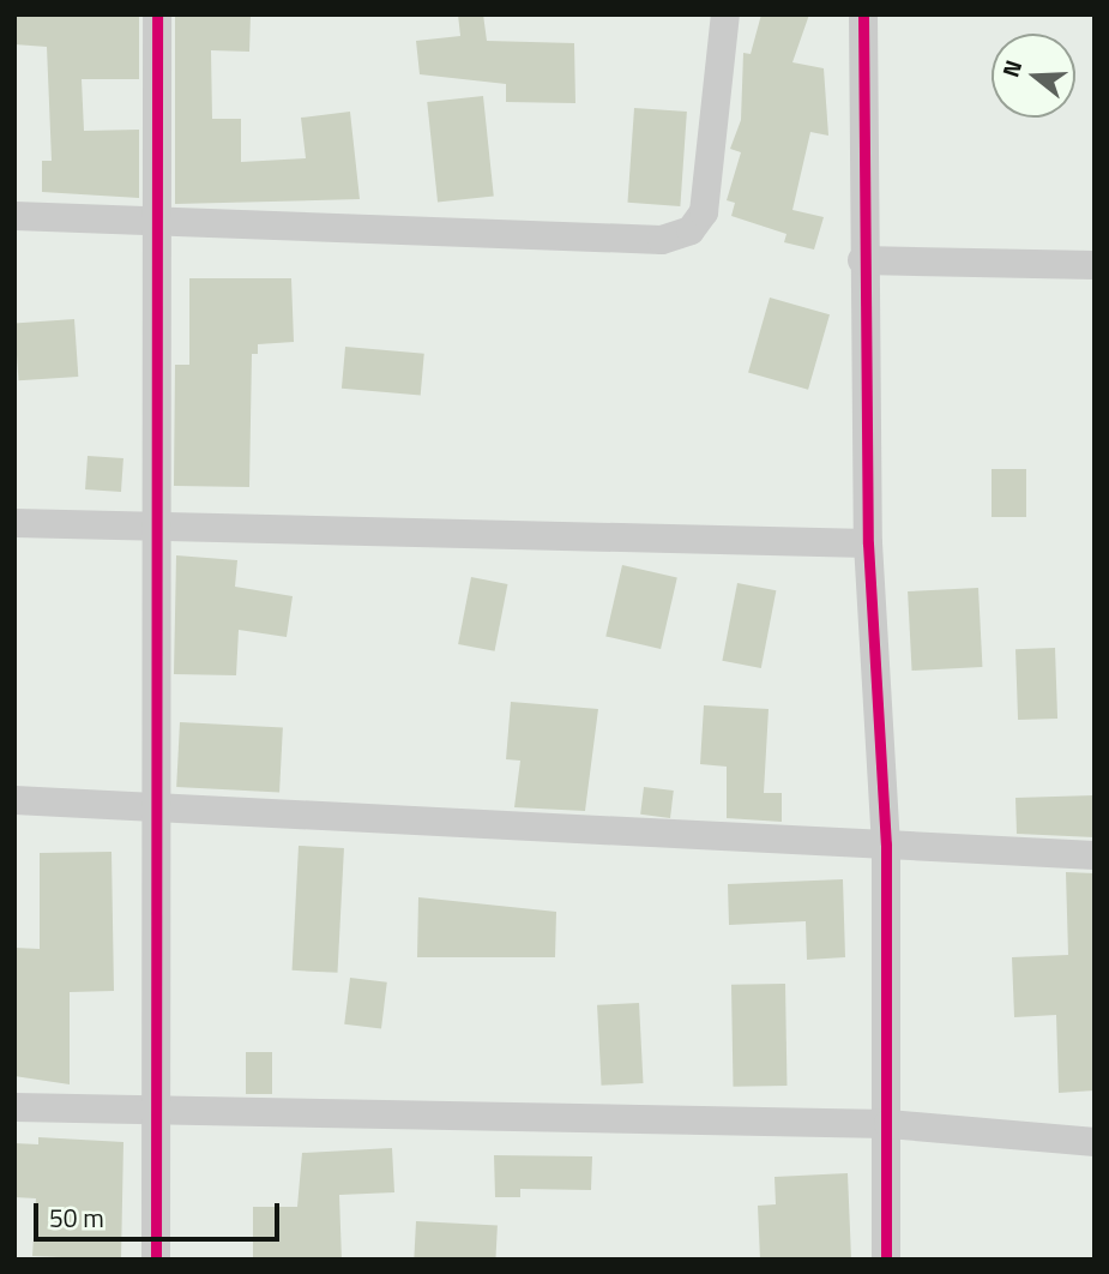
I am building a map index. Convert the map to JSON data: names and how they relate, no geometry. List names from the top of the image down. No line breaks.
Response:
{"scale_bar":"50 m","north":"left"}
